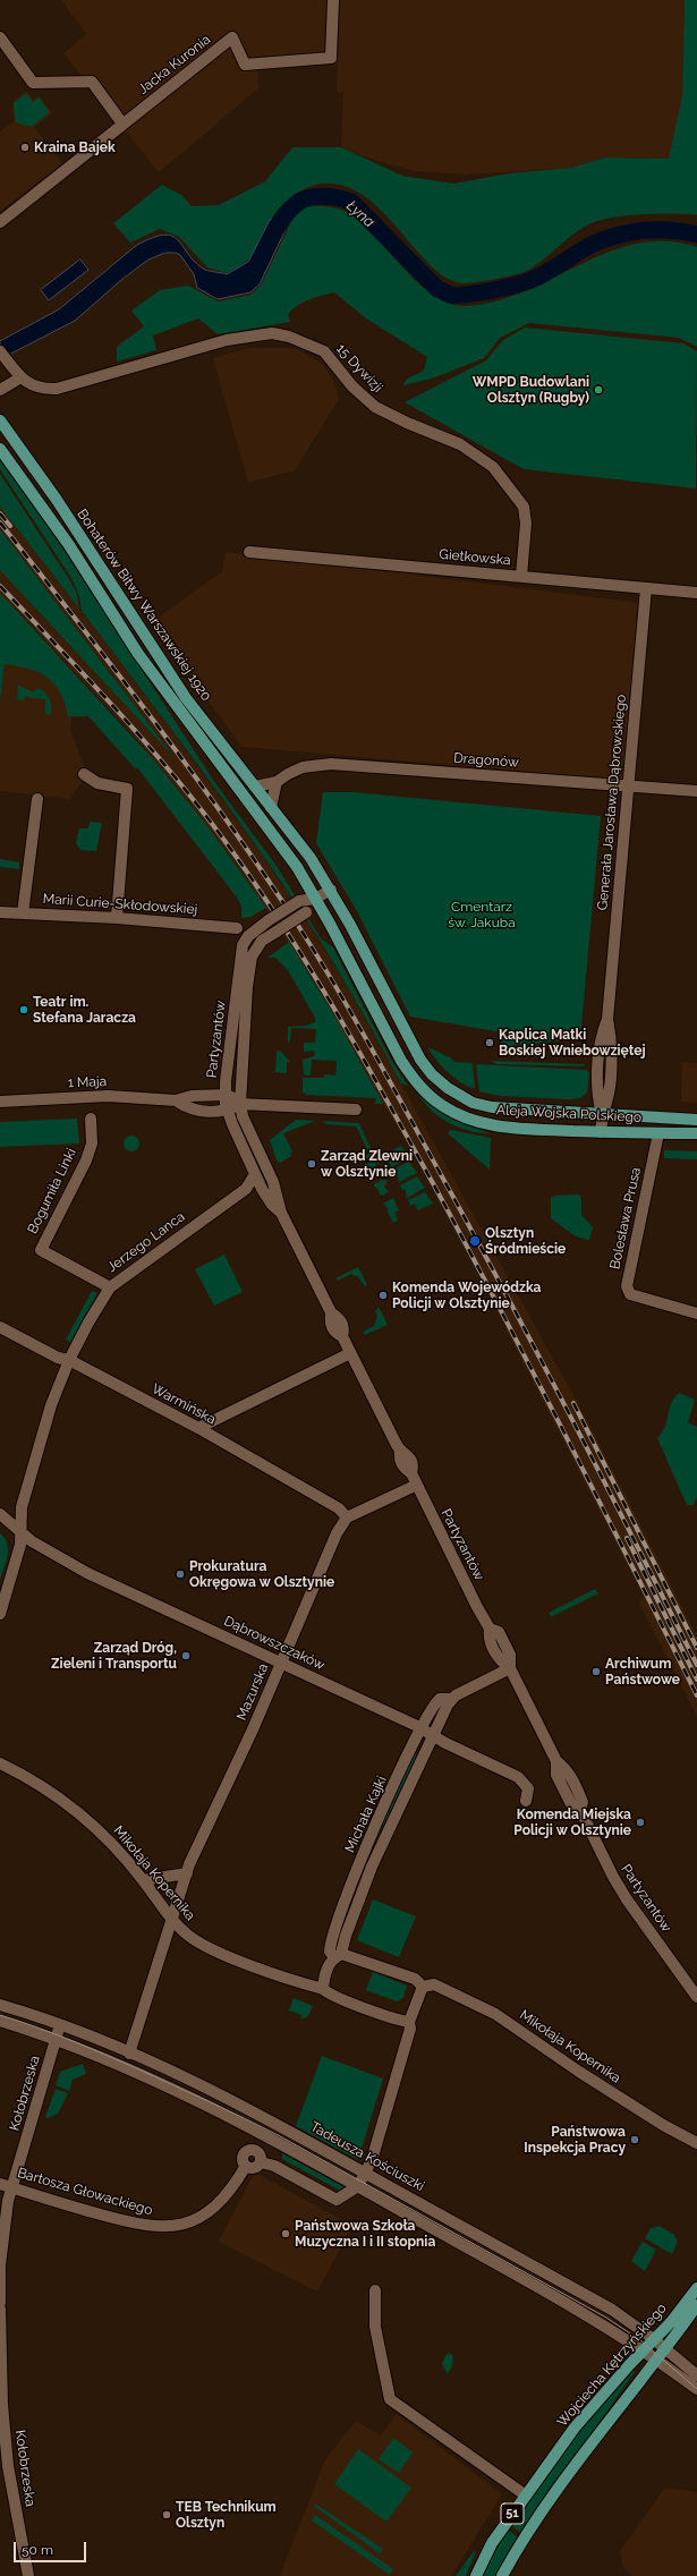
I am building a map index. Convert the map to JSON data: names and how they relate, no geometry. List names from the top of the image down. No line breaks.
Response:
{"streets":{"main road":["Bohaterów Bitwy Warszawskiej 1920","Aleja Wojska Polskiego","Wojciecha Kętrzyńskiego","51"],"street":["Jacka Kuronia","15 Dywizji","Gietkowska","Dragonów","Generała Jarosława Dąbrowskiego","Marii Curie-Skłodowskiej","Partyzantów","1 Maja","Bogumiła Linki","Bolesława Prusa","Jerzego Lanca","Warmińska","Dąbrowszczaków","Mazurska","Michała Kajki","Mikołaja Kopernika","Kołobrzeska","Tadeusza Kościuszki","Bartosza Głowackiego"]},"crossings":[["15 Dywizji","Gietkowska"],["Gietkowska","Generała Jarosława Dąbrowskiego"],["Bohaterów Bitwy Warszawskiej 1920","Dragonów"],["Bohaterów Bitwy Warszawskiej 1920","Partyzantów"],["Bohaterów Bitwy Warszawskiej 1920","Aleja Wojska Polskiego"],["Dragonów","Generała Jarosława Dąbrowskiego"],["Generała Jarosława Dąbrowskiego","Aleja Wojska Polskiego"],["Marii Curie-Skłodowskiej","Partyzantów"],["Partyzantów","1 Maja"],["Partyzantów","Aleja Wojska Polskiego"],["Partyzantów","Jerzego Lanca"],["Partyzantów","Michała Kajki"],["Aleja Wojska Polskiego","Bolesława Prusa"],["Bogumiła Linki","Jerzego Lanca"],["Jerzego Lanca","Warmińska"],["Jerzego Lanca","Dąbrowszczaków"],["Warmińska","Mazurska"],["Dąbrowszczaków","Mazurska"],["Dąbrowszczaków","Michała Kajki"],["Mazurska","Mikołaja Kopernika"],["Mazurska","Tadeusza Kościuszki"],["Kołobrzeska","Tadeusza Kościuszki"],["Kołobrzeska","Bartosza Głowackiego"],["Tadeusza Kościuszki","Wojciecha Kętrzyńskiego"]],"water":["Łyna"],"parks":["Cmentarz św. Jakuba"],"places":["Kraina Bajek","WMPD Budowlani Olsztyn (Rugby)","Teatr im. Stefana Jaracza","Kaplica Matki Boskiej Wniebowziętej","Zarząd Zlewni w Olsztynie","Olsztyn Śródmieście","Komenda Wojewódzka Policji w Olsztynie","Prokuratura Okręgowa w Olsztynie","Zarząd Dróg, Zieleni i Transportu","Archiwum Państwowe","Komenda Miejska Policji w Olsztynie","Państwowa Inspekcja Pracy","Państwowa Szkoła Muzyczna I i II stopnia","TEB Technikum Olsztyn"],"scale_bar":"50 m"}
